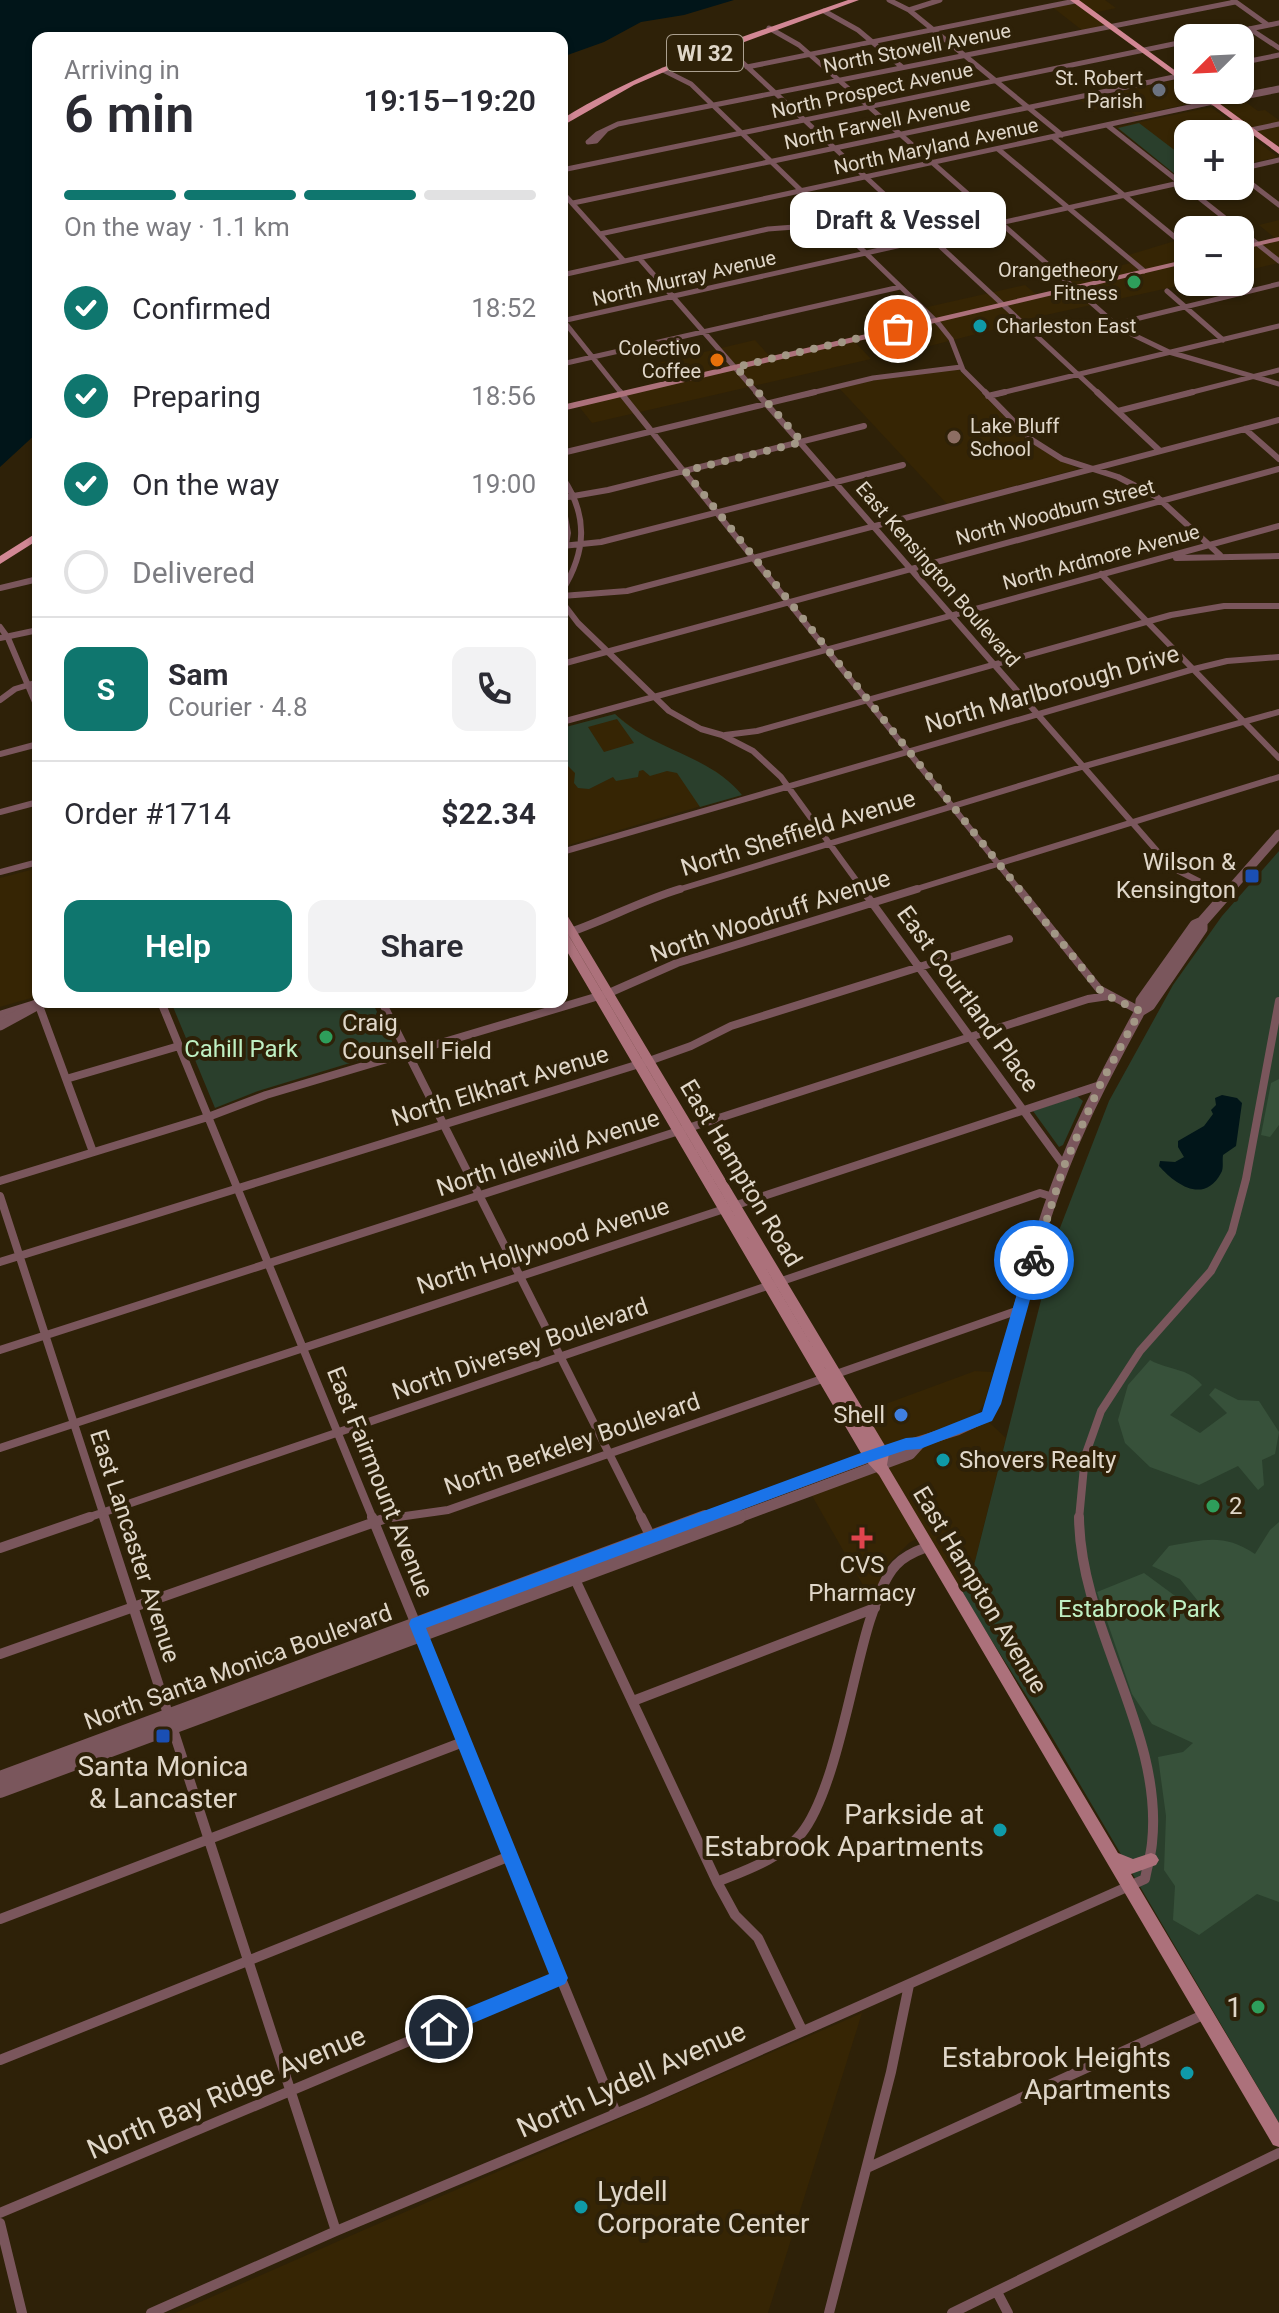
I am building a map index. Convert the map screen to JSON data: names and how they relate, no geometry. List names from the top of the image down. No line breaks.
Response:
{"streets":{"main road":["WI 32","East Hampton Road","East Hampton Avenue"],"street":["North Stowell Avenue","North Prospect Avenue","North Farwell Avenue","North Maryland Avenue","North Murray Avenue","North Woodburn Street","North Ardmore Avenue","East Kensington Boulevard","North Marlborough Drive","North Sheffield Avenue","North Woodruff Avenue","East Courtland Place","North Elkhart Avenue","North Idlewild Avenue","North Hollywood Avenue","North Diversey Boulevard","North Berkeley Boulevard","East Fairmount Avenue","East Lancaster Avenue","North Santa Monica Boulevard","North Lydell Avenue","North Bay Ridge Avenue"]},"crossings":[["North Murray Avenue","East Kensington Boulevard"],["North Woodburn Street","East Kensington Boulevard"],["North Woodburn Street","East Courtland Place"],["North Ardmore Avenue","East Kensington Boulevard"],["North Ardmore Avenue","East Courtland Place"],["East Kensington Boulevard","North Marlborough Drive"],["East Kensington Boulevard","North Sheffield Avenue"],["East Kensington Boulevard","North Woodruff Avenue"],["North Marlborough Drive","East Courtland Place"],["North Sheffield Avenue","East Courtland Place"],["North Woodruff Avenue","East Courtland Place"],["North Woodruff Avenue","East Hampton Road"],["North Woodruff Avenue","East Fairmount Avenue"],["East Courtland Place","North Elkhart Avenue"],["East Courtland Place","North Idlewild Avenue"],["East Courtland Place","North Hollywood Avenue"],["North Elkhart Avenue","East Hampton Road"],["North Elkhart Avenue","East Fairmount Avenue"],["North Elkhart Avenue","East Lancaster Avenue"],["North Idlewild Avenue","East Hampton Road"],["North Idlewild Avenue","East Fairmount Avenue"],["North Idlewild Avenue","East Lancaster Avenue"],["East Hampton Road","North Hollywood Avenue"],["East Hampton Road","North Diversey Boulevard"],["East Hampton Road","North Berkeley Boulevard"],["East Hampton Road","East Hampton Avenue"],["East Hampton Road","North Santa Monica Boulevard"],["North Hollywood Avenue","East Fairmount Avenue"],["North Hollywood Avenue","East Lancaster Avenue"],["North Diversey Boulevard","East Fairmount Avenue"],["North Diversey Boulevard","East Lancaster Avenue"],["North Berkeley Boulevard","East Fairmount Avenue"],["North Berkeley Boulevard","East Lancaster Avenue"],["North Berkeley Boulevard","North Santa Monica Boulevard"],["East Fairmount Avenue","North Santa Monica Boulevard"],["East Fairmount Avenue","North Lydell Avenue"],["East Fairmount Avenue","North Bay Ridge Avenue"],["East Lancaster Avenue","North Santa Monica Boulevard"],["East Lancaster Avenue","North Lydell Avenue"],["East Lancaster Avenue","North Bay Ridge Avenue"],["East Hampton Avenue","North Santa Monica Boulevard"],["East Hampton Avenue","North Lydell Avenue"]],"parks":["Cahill Park","Estabrook Park"],"places":{"other":["St. Robert Parish","Orangetheory Fitness","Charleston East","Draft & Vessel","Colectivo Coffee","Lake Bluff School","Craig Counsell Field","Shell","Shovers Realty","2","Parkside at Estabrook Apartments","1","Estabrook Heights Apartments","Lydell Corporate Center"],"transit":["Wilson & Kensington","Santa Monica & Lancaster"],"health":["CVS Pharmacy"]},"north":"bottom left","page":{"map_buttons":["+","−"],"heading":["6 min","Arriving in","19:15–19:20"],"panel":["Sam","Courier · 4.8","Order #1714","$22.34"],"bar":"On the way · 1.1 km","bubble":"Draft & Vessel","list":[["Confirmed","18:52"],["Preparing","18:56"],["On the way","19:00"],"Delivered"],"round":"S","buttons":["Help","Share"]}}
